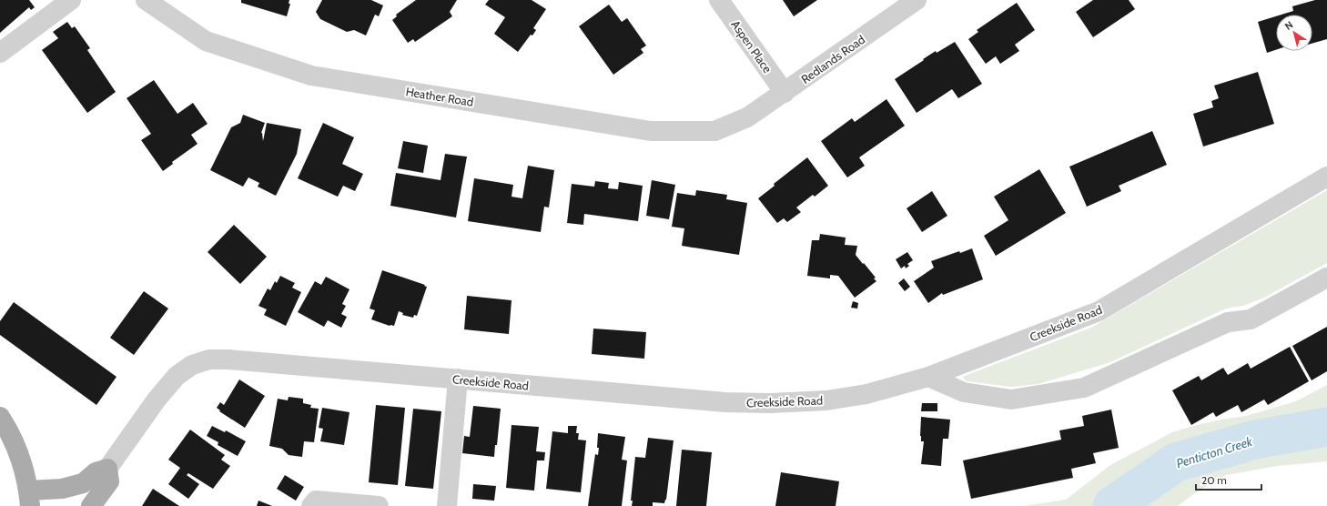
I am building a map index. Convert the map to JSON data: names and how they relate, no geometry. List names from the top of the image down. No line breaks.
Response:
{"streets":{"street":["Aspen Place","Redlands Road","Heather Road","Creekside Road"]},"crossings":[["Aspen Place","Redlands Road"],["Redlands Road","Heather Road"]],"water":["Penticton Creek"],"scale_bar":"20 m","north":"top left"}
